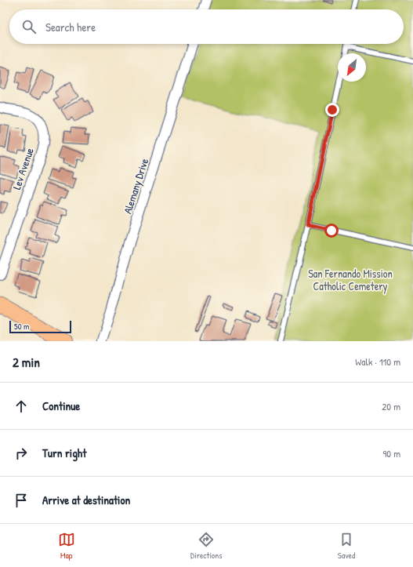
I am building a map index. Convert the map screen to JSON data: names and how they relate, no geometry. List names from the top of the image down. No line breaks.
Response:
{"streets":{"street":["Lev Avenue","Alemany Drive"]},"parks":["San Fernando Mission Catholic Cemetery"],"scale_bar":"50 m","north":"bottom left","page":{"search":"Search here","scale":"50 m","heading":["2 min","Walk · 110 m"],"list":[["Continue","20 m"],["Turn right","90 m"],"Arrive at destination"],"nav":["Map","Directions","Saved"]}}
